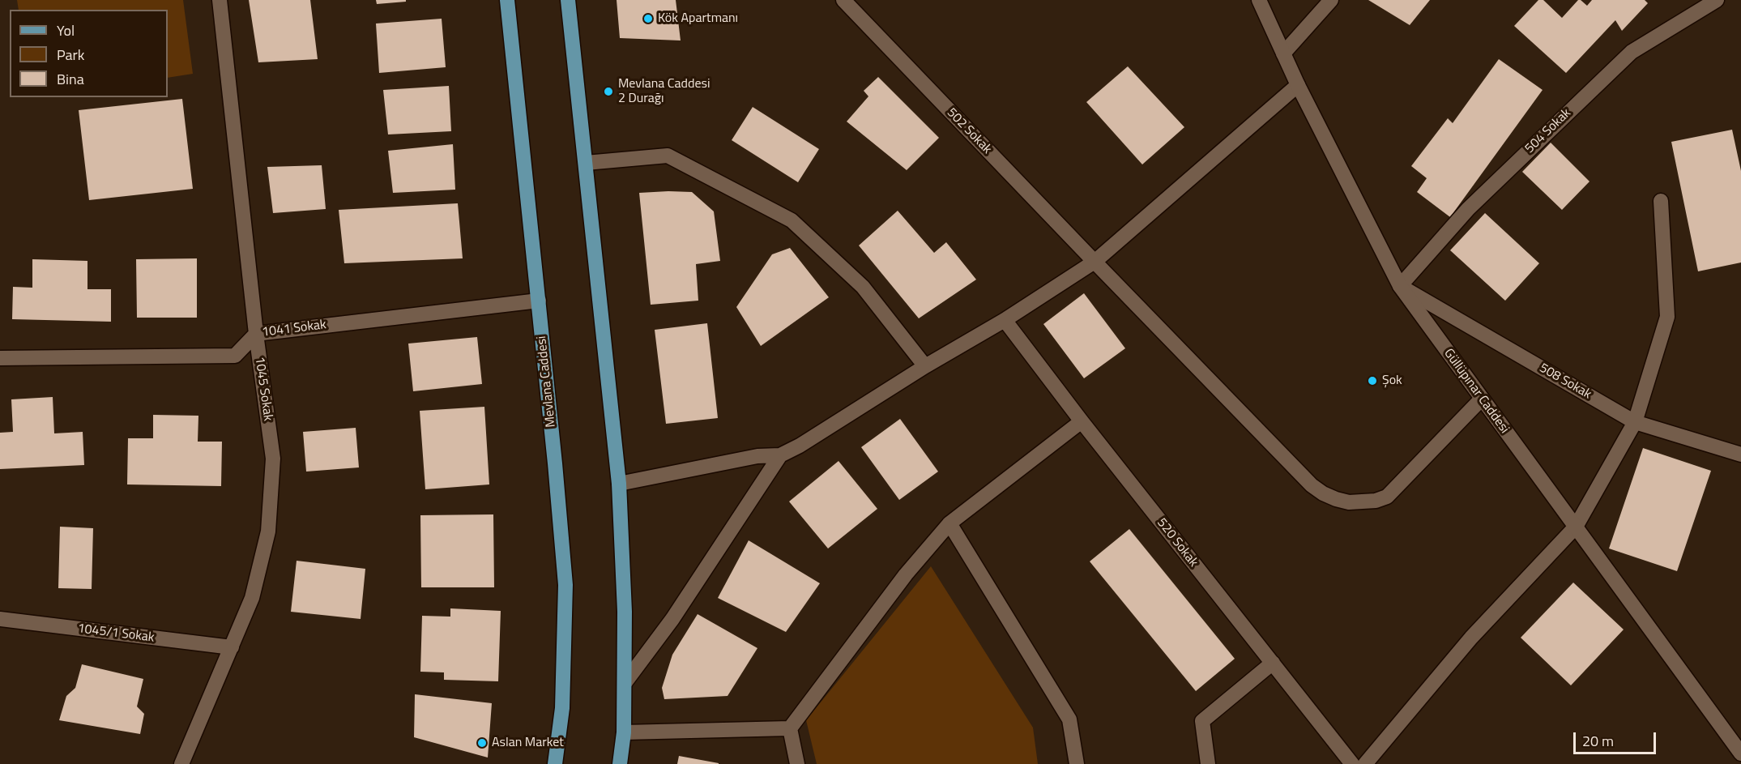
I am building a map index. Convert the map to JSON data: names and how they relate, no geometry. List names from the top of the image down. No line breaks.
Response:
{"streets":{"main road":["Mevlana Caddesi"],"street":["502 Sokak","504 Sokak","1041 Sokak","508 Sokak","1045 Sokak","Güllüpınar Caddesi","520 Sokak","1045/1 Sokak"]},"crossings":[["502 Sokak","Güllüpınar Caddesi"],["504 Sokak","508 Sokak"],["504 Sokak","Güllüpınar Caddesi"],["1041 Sokak","Mevlana Caddesi"],["1041 Sokak","1045 Sokak"],["508 Sokak","Güllüpınar Caddesi"],["1045 Sokak","1045/1 Sokak"]],"places":["Kök Apartmanı","Mevlana Caddesi 2 Durağı","Şok","Aslan Market"],"legend":["Yol","Park","Bina"],"scale_bar":"20 m"}
